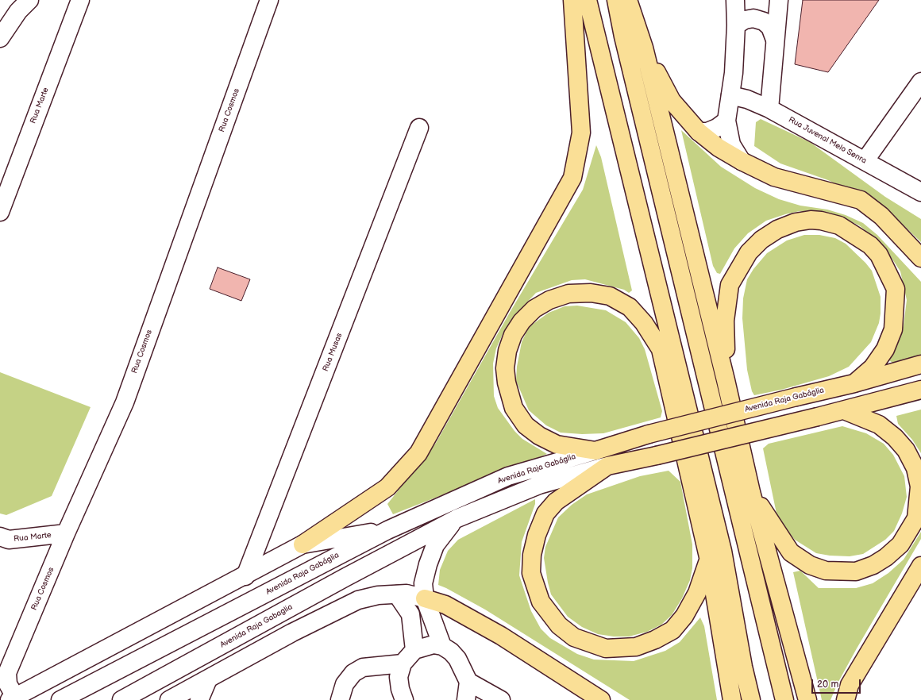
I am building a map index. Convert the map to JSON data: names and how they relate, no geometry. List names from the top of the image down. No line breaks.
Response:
{"streets":{"highway":["Avenida Raja Gabáglia"],"street":["Rua Marte","Rua Cosmos","Rua Juvenal Melo Senra","Rua Musas","Avenida Raja Gabaglia"]},"crossings":[["Rua Marte","Rua Cosmos"],["Avenida Raja Gabáglia","Avenida Raja Gabaglia"]],"scale_bar":"20 m"}
